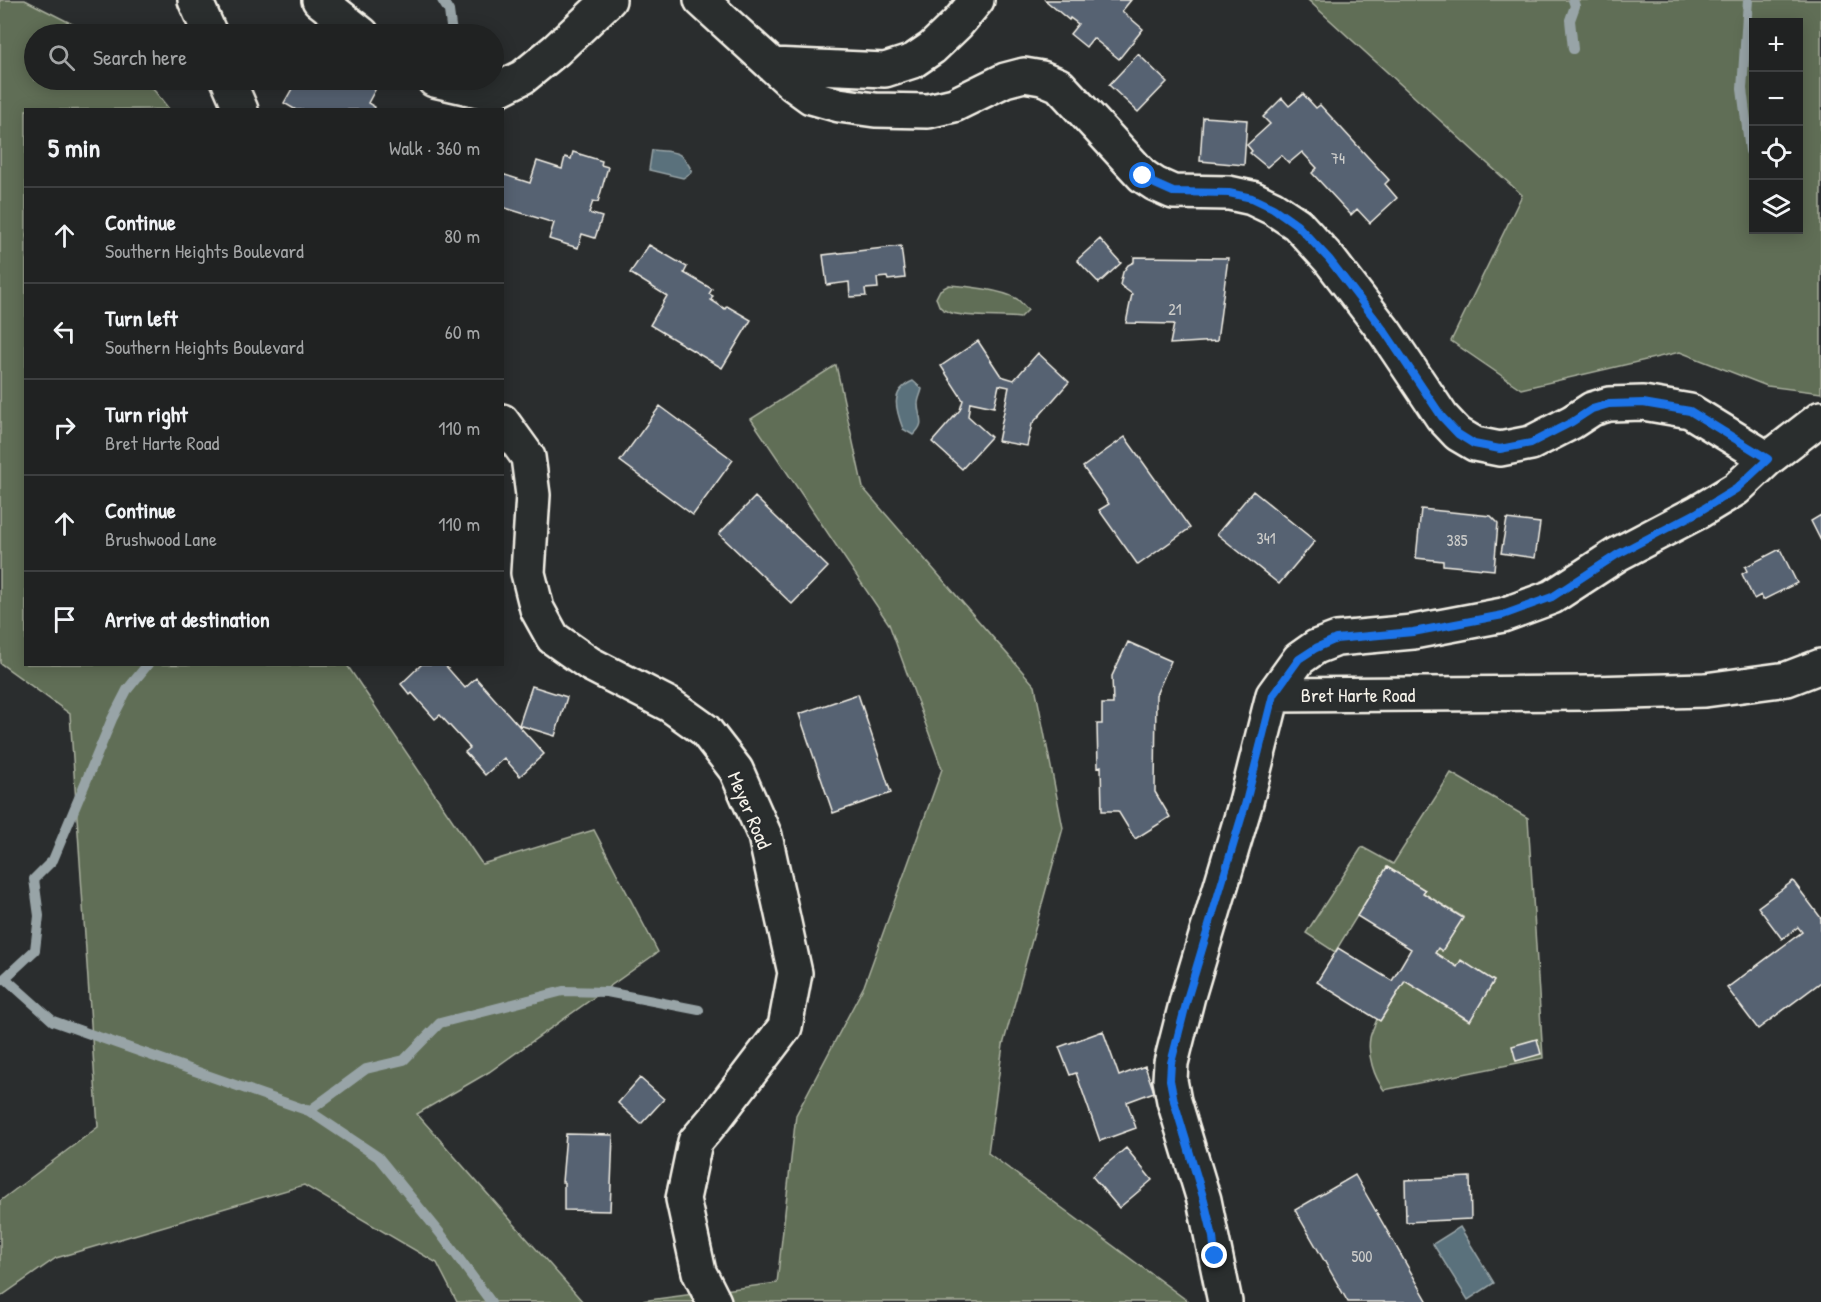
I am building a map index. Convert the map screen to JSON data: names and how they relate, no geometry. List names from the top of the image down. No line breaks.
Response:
{"streets":{"street":["Bret Harte Road","Meyer Road"]},"house_numbers":["74","21","341","385","500"],"page":{"map_buttons":["+","−"],"search":"Search here","heading":["5 min","Walk · 360 m"],"list":[["Continue","Southern Heights Boulevard","80 m"],["Turn left","Southern Heights Boulevard","60 m"],["Turn right","Bret Harte Road","110 m"],["Continue","Brushwood Lane","110 m"],"Arrive at destination"]}}
